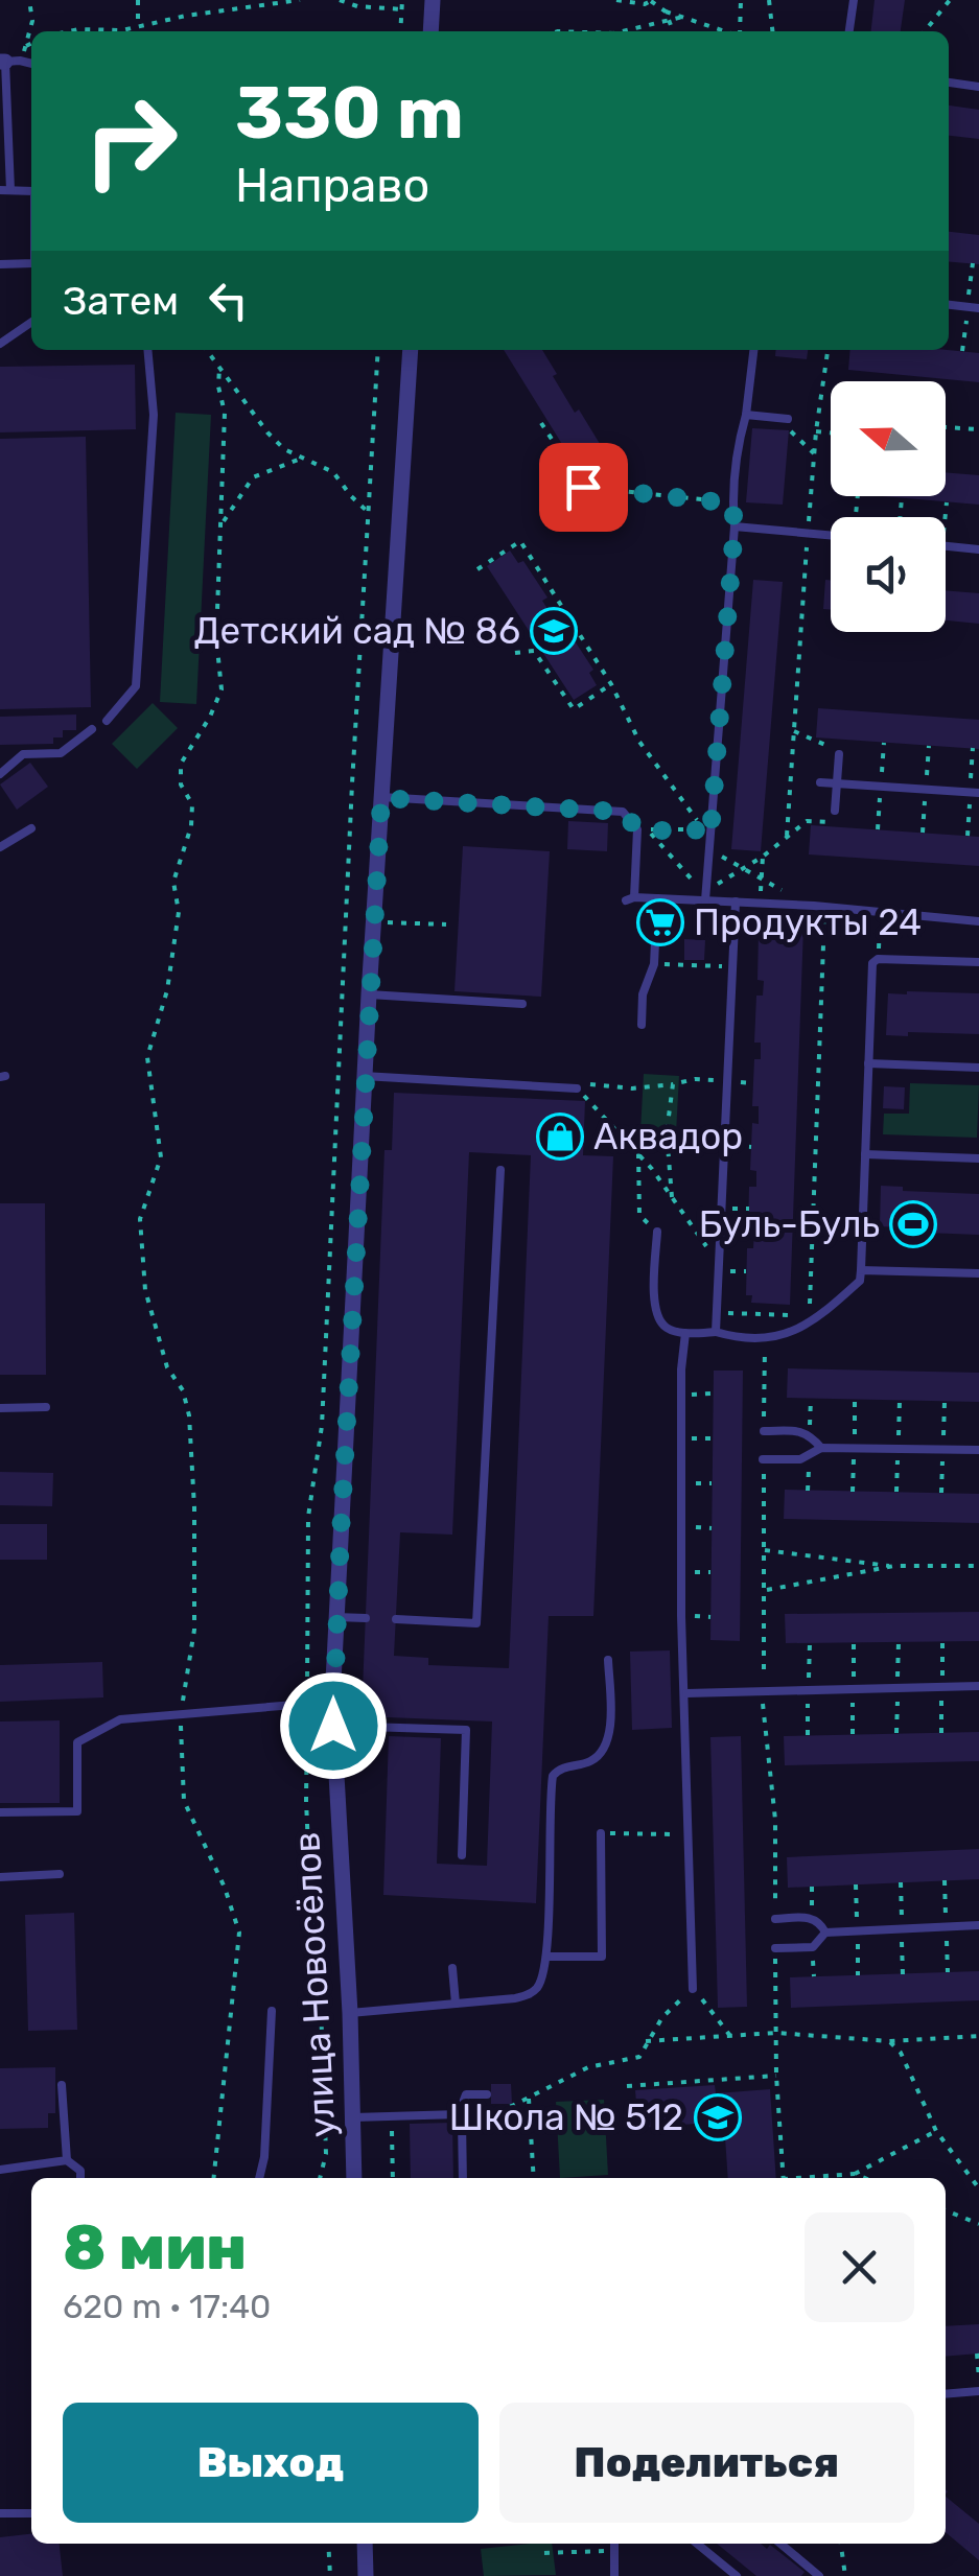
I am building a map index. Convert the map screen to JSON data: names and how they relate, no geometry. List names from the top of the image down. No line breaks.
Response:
{"streets":{"street":["улица Новосёлов"]},"places":{"school or university":["Детский сад № 86","Школа № 512"],"supermarket":["Продукты 24"],"shop":["Аквадор"],"sports":["Буль-Буль"]},"north":"left","page":{"turn":["330 m","Направо"],"then":"Затем","heading":["8 мин","620 m · 17:40"],"buttons":["Выход","Поделиться"]}}
